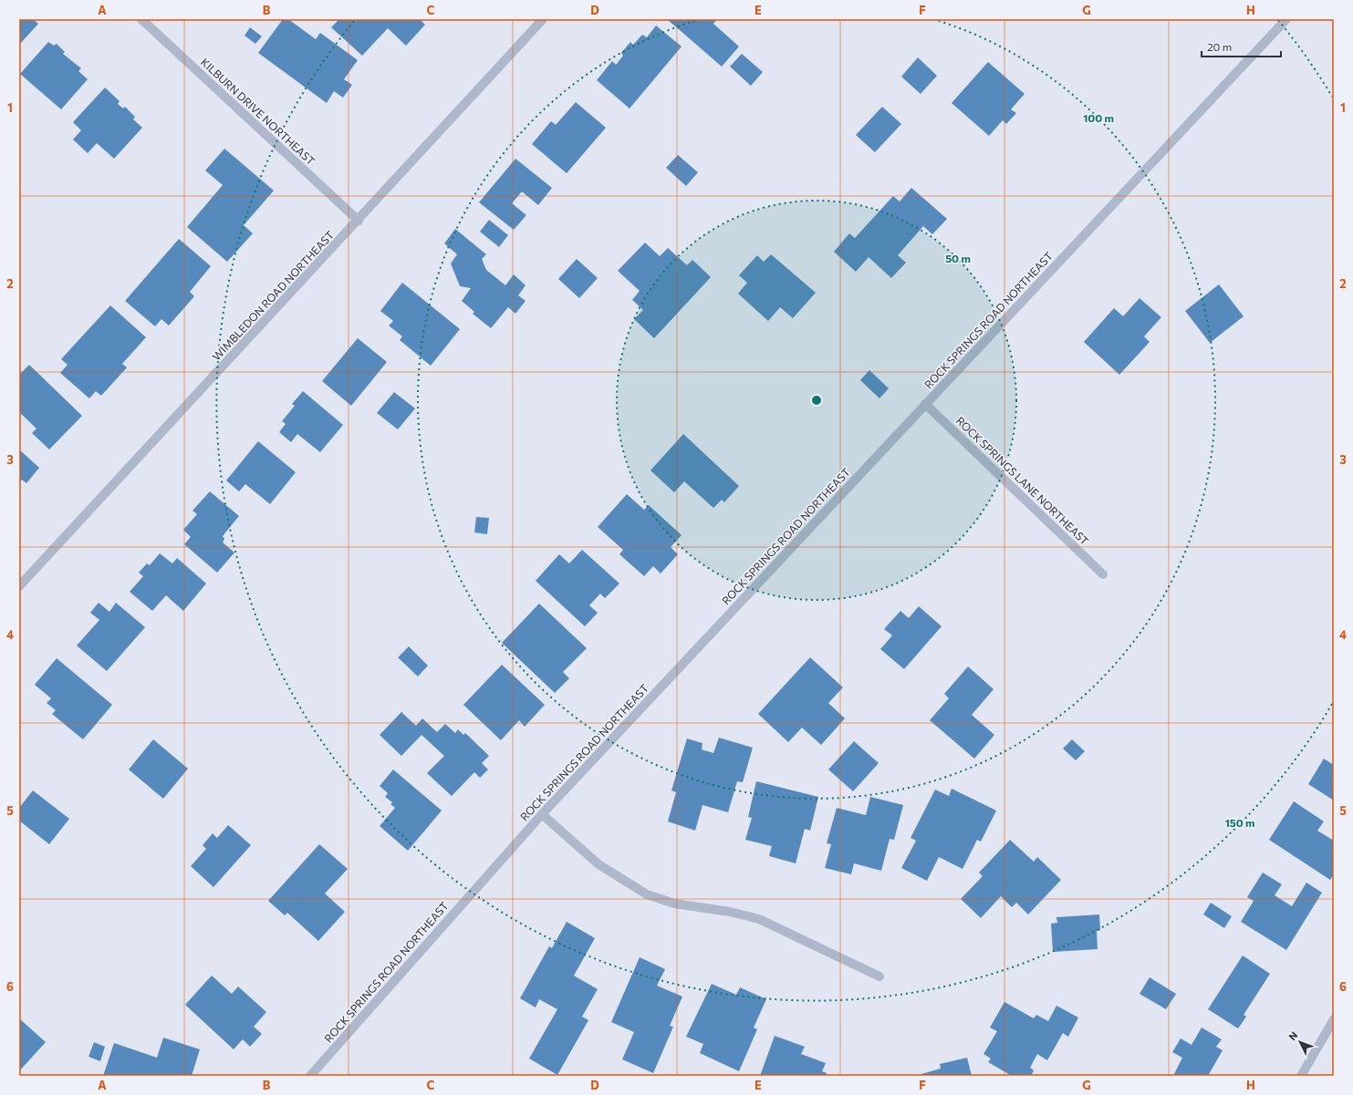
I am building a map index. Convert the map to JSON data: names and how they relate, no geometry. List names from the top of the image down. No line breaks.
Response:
{"streets":{"street":["KILBURN DRIVE NORTHEAST","WIMBLEDON ROAD NORTHEAST","ROCK SPRINGS ROAD NORTHEAST","ROCK SPRINGS LANE NORTHEAST"]},"crossings":[["KILBURN DRIVE NORTHEAST","WIMBLEDON ROAD NORTHEAST"],["ROCK SPRINGS ROAD NORTHEAST","ROCK SPRINGS LANE NORTHEAST"]],"scale_bar":"20 m","north":"top left","grid":{"columns":["A","B","C","D","E","F","G","H"],"rows":["1","2","3","4","5","6"]},"rings":["100 m","50 m","150 m"]}
